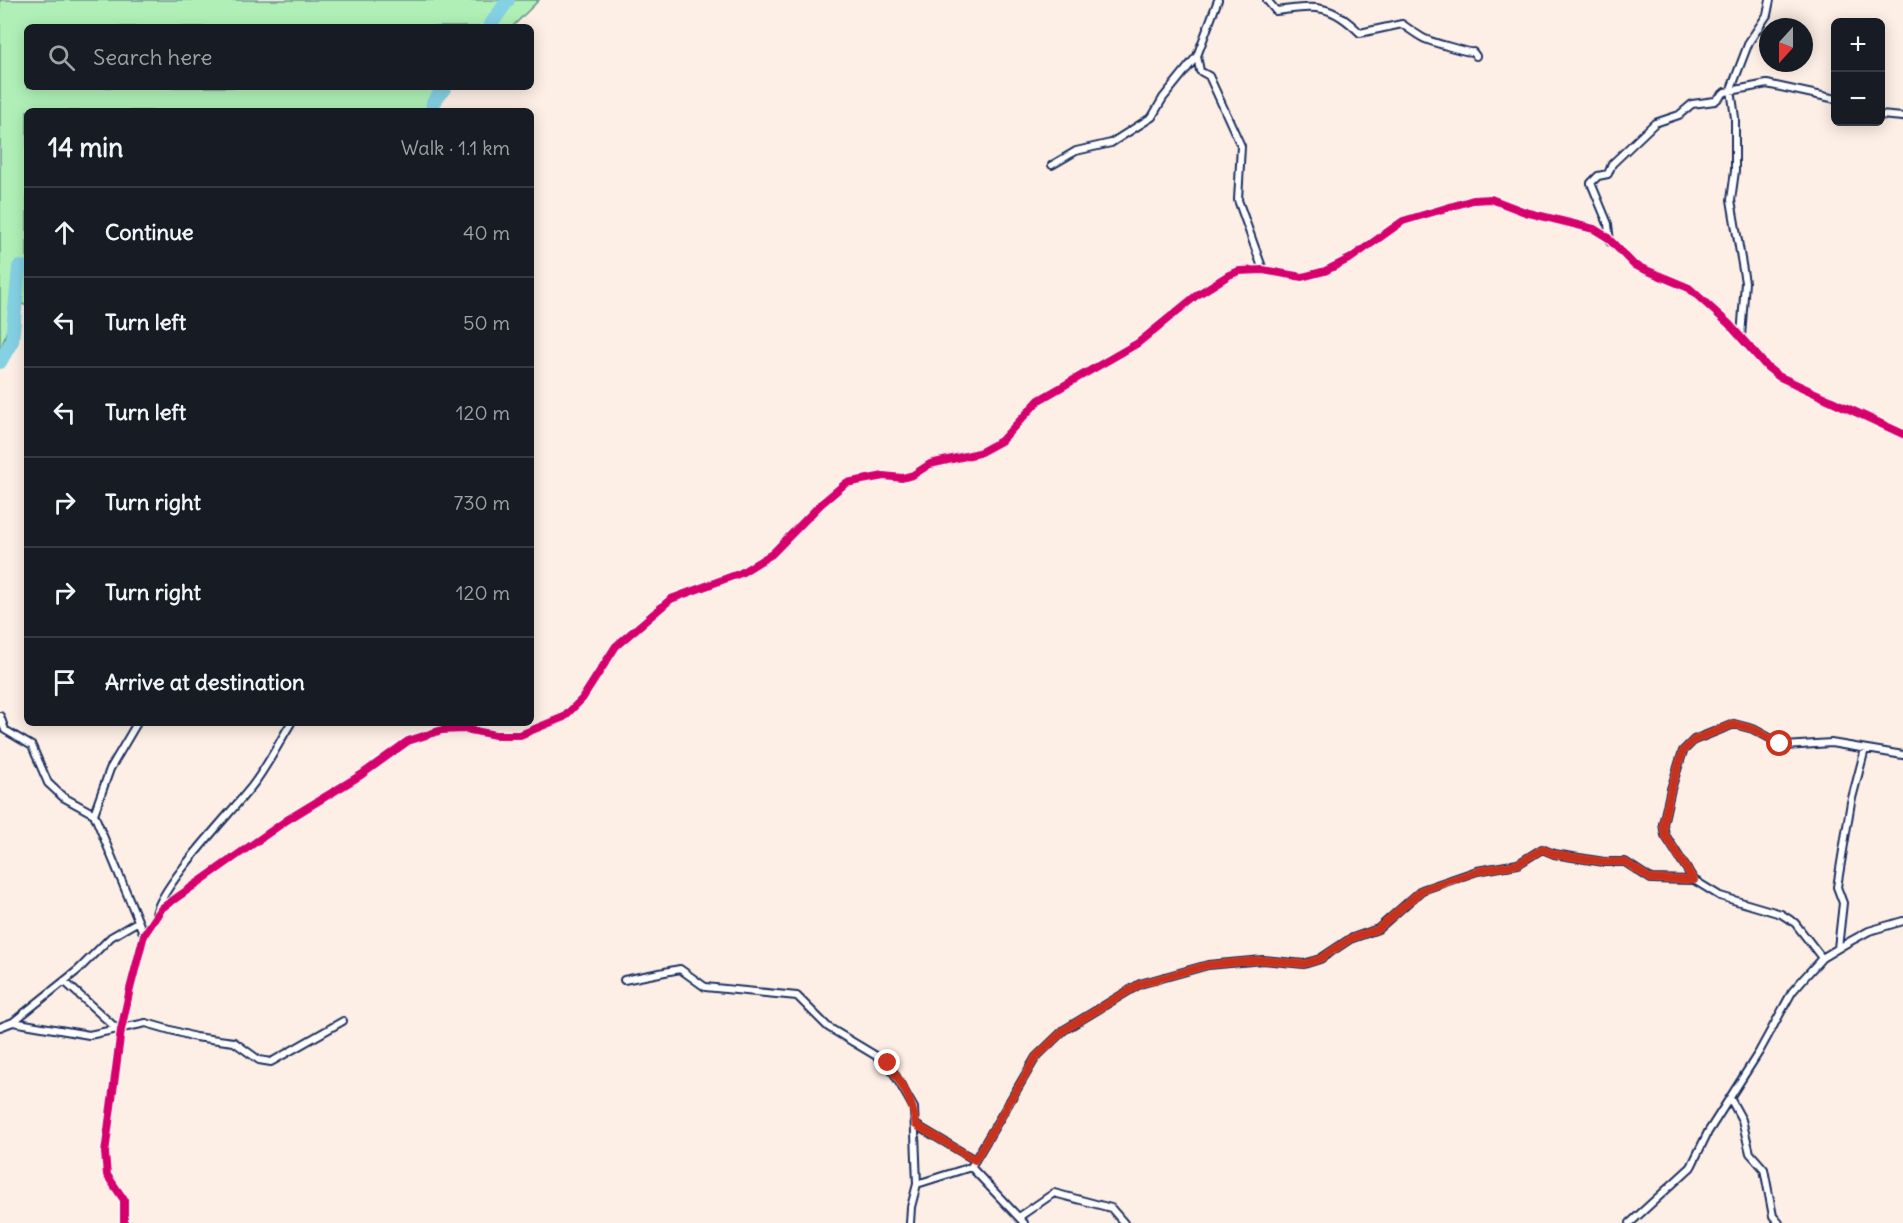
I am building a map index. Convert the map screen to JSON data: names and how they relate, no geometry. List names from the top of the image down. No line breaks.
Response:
{"north":"bottom","page":{"map_buttons":["+","−"],"search":"Search here","heading":["14 min","Walk · 1.1 km"],"list":[["Continue","40 m"],["Turn left","50 m"],["Turn left","120 m"],["Turn right","730 m"],["Turn right","120 m"],"Arrive at destination"]}}
